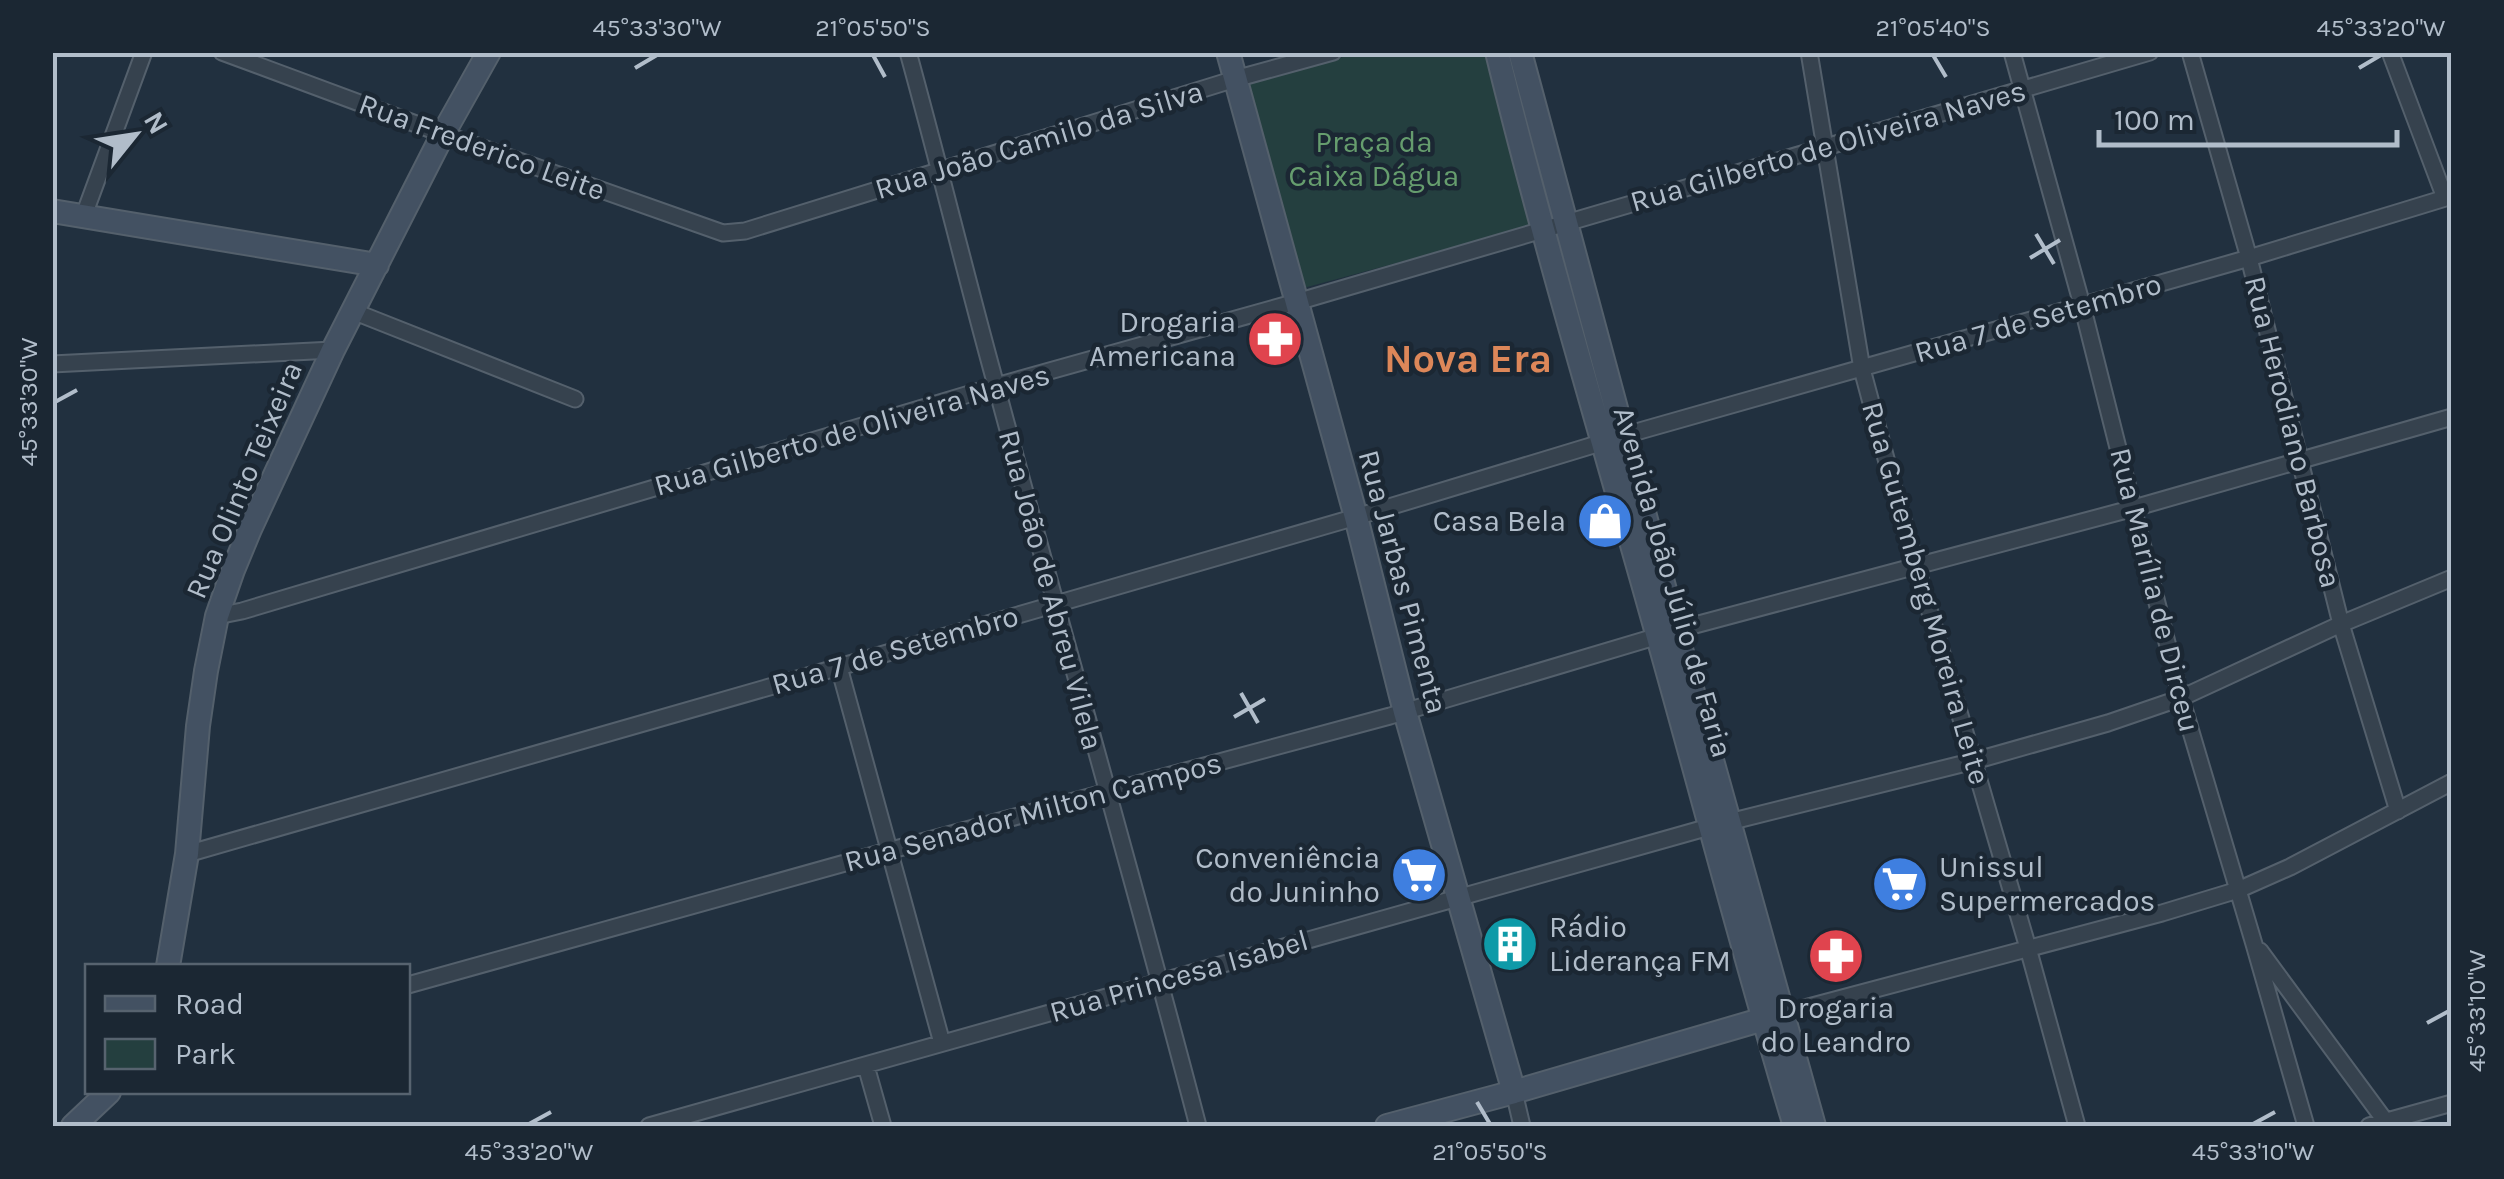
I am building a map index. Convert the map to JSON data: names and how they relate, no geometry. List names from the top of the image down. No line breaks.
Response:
{"streets":{"street":["Rua João Camilo da Silva","Rua Gilberto de Oliveira Naves","Rua Frederico Leite","Rua 7 de Setembro","Rua Herodiano Barbosa","Rua Olinto Teixeira","Rua Jarbas Pimenta","Avenida João Júlio de Faria","Rua João de Abreu Vilela","Rua Marília de Dirceu","Rua Gutemberg Moreira Leite","Rua Senador Milton Campos","Rua Princesa Isabel"]},"crossings":[["Rua João Camilo da Silva","Rua Frederico Leite"],["Rua João Camilo da Silva","Rua Jarbas Pimenta"],["Rua João Camilo da Silva","Rua João de Abreu Vilela"],["Rua Gilberto de Oliveira Naves","Rua Olinto Teixeira"],["Rua Gilberto de Oliveira Naves","Rua Jarbas Pimenta"],["Rua Gilberto de Oliveira Naves","Avenida João Júlio de Faria"],["Rua Gilberto de Oliveira Naves","Rua João de Abreu Vilela"],["Rua Gilberto de Oliveira Naves","Rua Marília de Dirceu"],["Rua Gilberto de Oliveira Naves","Rua Gutemberg Moreira Leite"],["Rua Frederico Leite","Rua Olinto Teixeira"],["Rua 7 de Setembro","Rua Herodiano Barbosa"],["Rua 7 de Setembro","Rua Olinto Teixeira"],["Rua 7 de Setembro","Rua Jarbas Pimenta"],["Rua 7 de Setembro","Avenida João Júlio de Faria"],["Rua 7 de Setembro","Rua João de Abreu Vilela"],["Rua 7 de Setembro","Rua Marília de Dirceu"],["Rua 7 de Setembro","Rua Gutemberg Moreira Leite"],["Rua Herodiano Barbosa","Rua Senador Milton Campos"],["Rua Herodiano Barbosa","Rua Princesa Isabel"],["Rua Jarbas Pimenta","Rua Senador Milton Campos"],["Rua Jarbas Pimenta","Rua Princesa Isabel"],["Avenida João Júlio de Faria","Rua Senador Milton Campos"],["Avenida João Júlio de Faria","Rua Princesa Isabel"],["Rua João de Abreu Vilela","Rua Senador Milton Campos"],["Rua João de Abreu Vilela","Rua Princesa Isabel"],["Rua Marília de Dirceu","Rua Senador Milton Campos"],["Rua Marília de Dirceu","Rua Princesa Isabel"],["Rua Gutemberg Moreira Leite","Rua Senador Milton Campos"],["Rua Gutemberg Moreira Leite","Rua Princesa Isabel"]],"districts":["Nova Era"],"parks":["Praça da Caixa Dágua"],"places":{"pharmacy":["Drogaria Americana","Drogaria do Leandro"],"shop":["Casa Bela"],"supermarket":["Conveniência do Juninho","Unissul Supermercados"],"building":["Rádio Liderança FM"]},"legend":["Road","Park"],"scale_bar":"100 m","north":"top right","coordinates":["45°33'30\"W","21°05'50\"S","21°05'40\"S","45°33'20\"W","45°33'10\"W"]}
